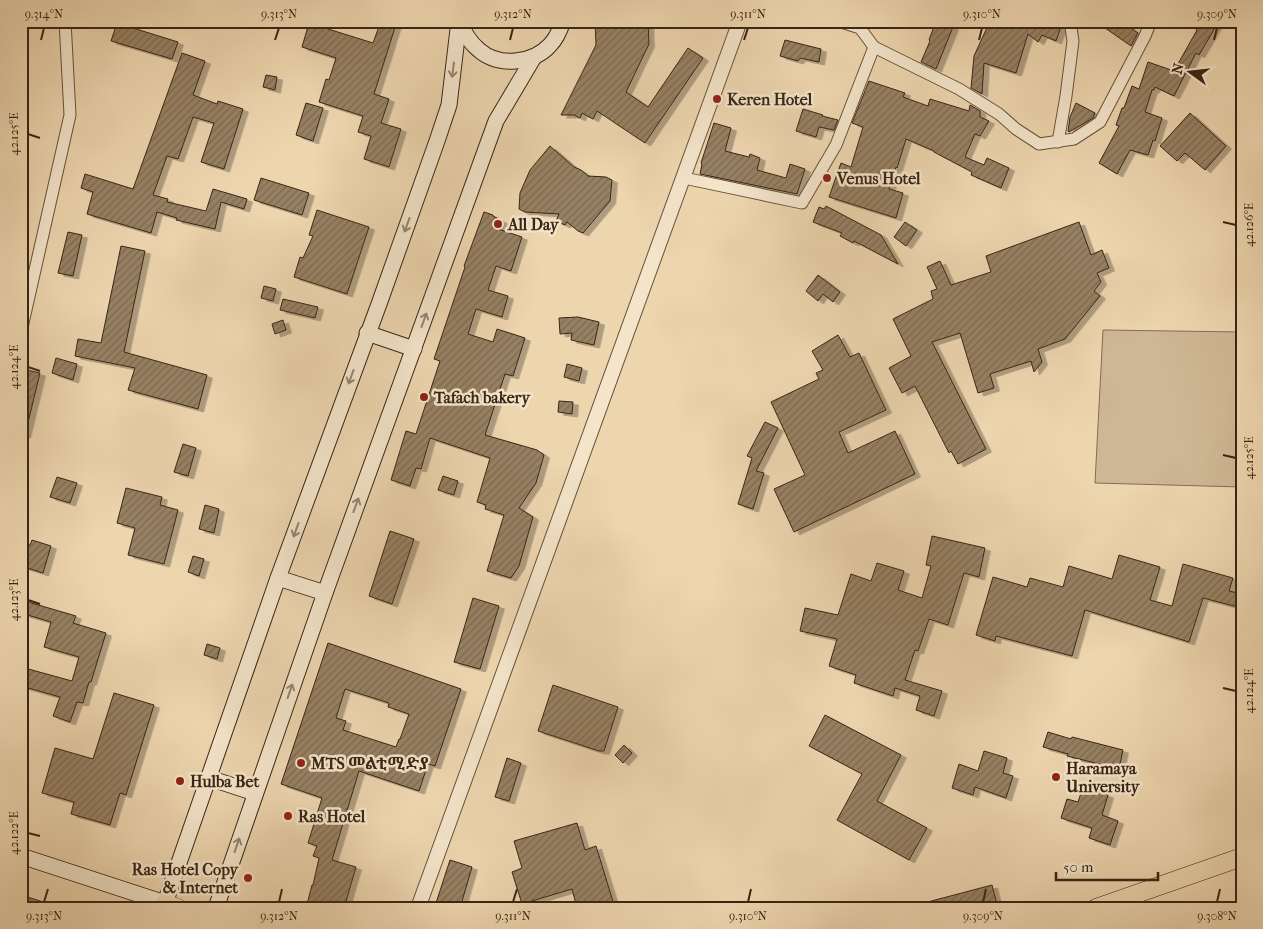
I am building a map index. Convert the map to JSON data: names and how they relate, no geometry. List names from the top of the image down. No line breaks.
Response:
{"places":["Keren Hotel","Venus Hotel","All Day","Tafach bakery","MTS መልቲሚድያ","Haramaya University","Hulba Bet","Ras Hotel","Ras Hotel Copy & Internet"],"scale_bar":"50 m","north":"left","coordinates":["9.314°N","9.313°N","9.312°N","9.311°N","9.310°N","9.309°N","42.125°E","42.126°E","42.124°E","42.123°E","42.122°E","9.308°N"]}
